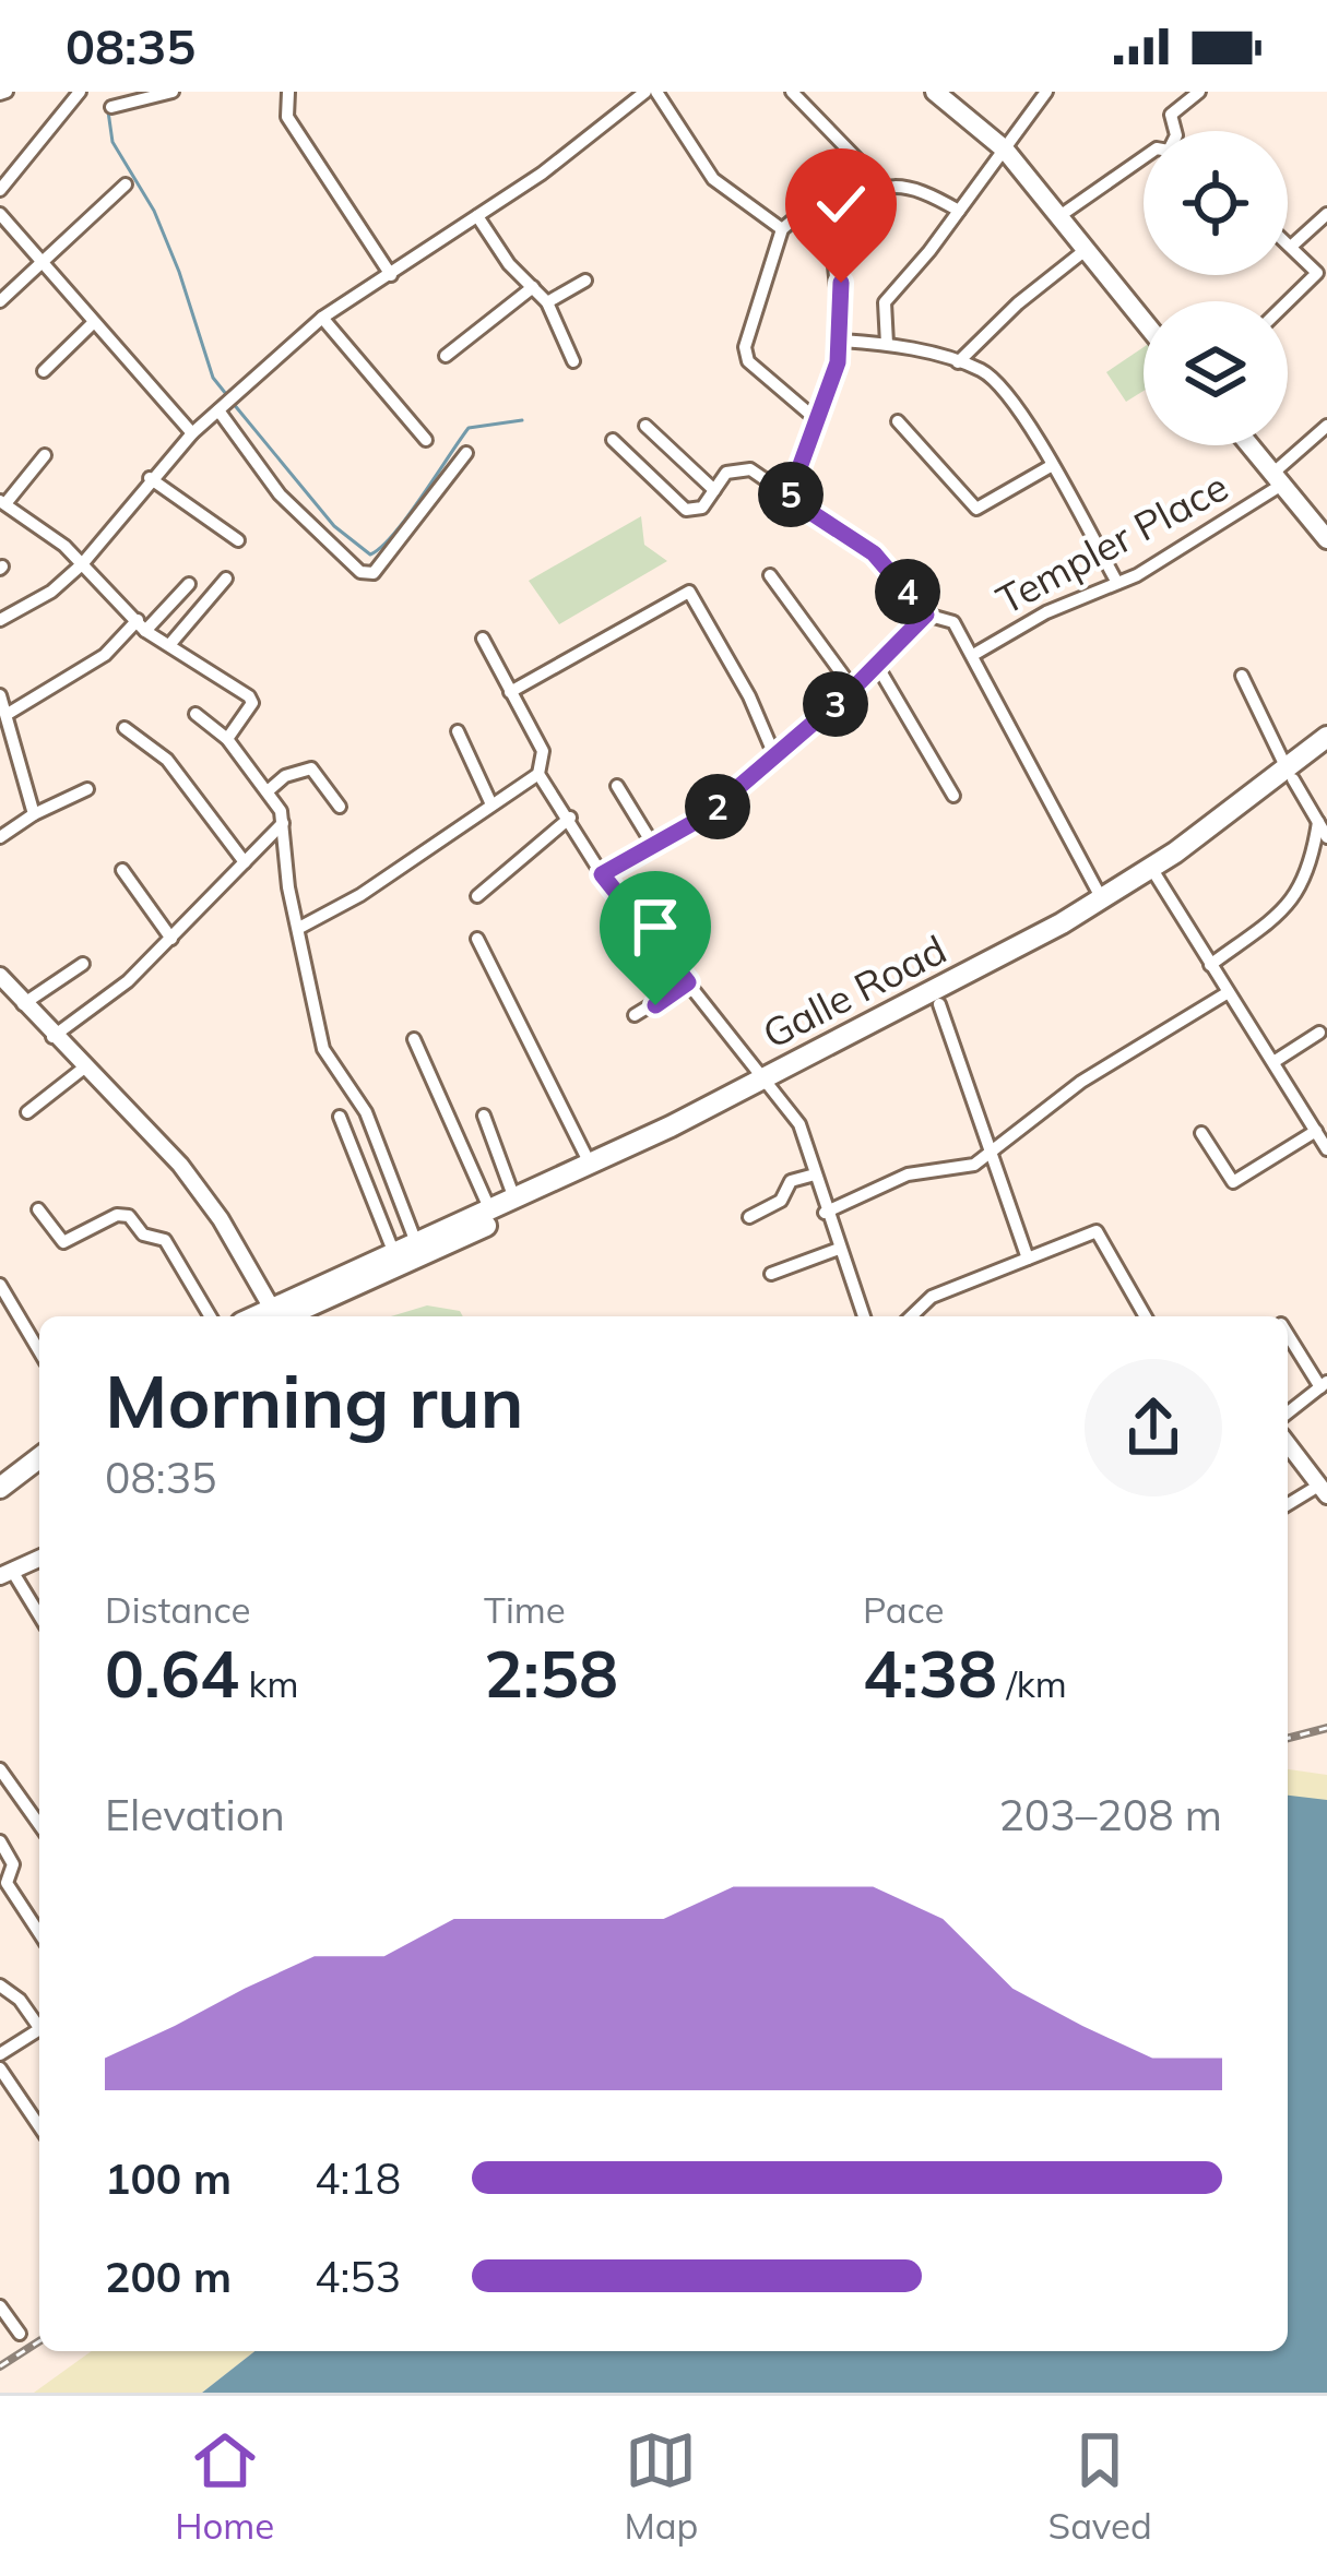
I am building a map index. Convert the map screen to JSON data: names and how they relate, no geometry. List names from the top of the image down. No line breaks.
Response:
{"streets":{"highway":["Galle Road"],"street":["Templer Place"]},"page":{"status":"08:35","pins":["5","4","3","2"],"heading":["Morning run","08:35"],"stats":[["Distance","0.64 km"],["Time","2:58"],["Pace","4:38 /km"]],"chart":["Elevation","203–208 m"],"list":[{"name":"100 m","note":"4:18"},{"name":"200 m","note":"4:53"}],"tabs":["Home","Map","Saved"]}}
